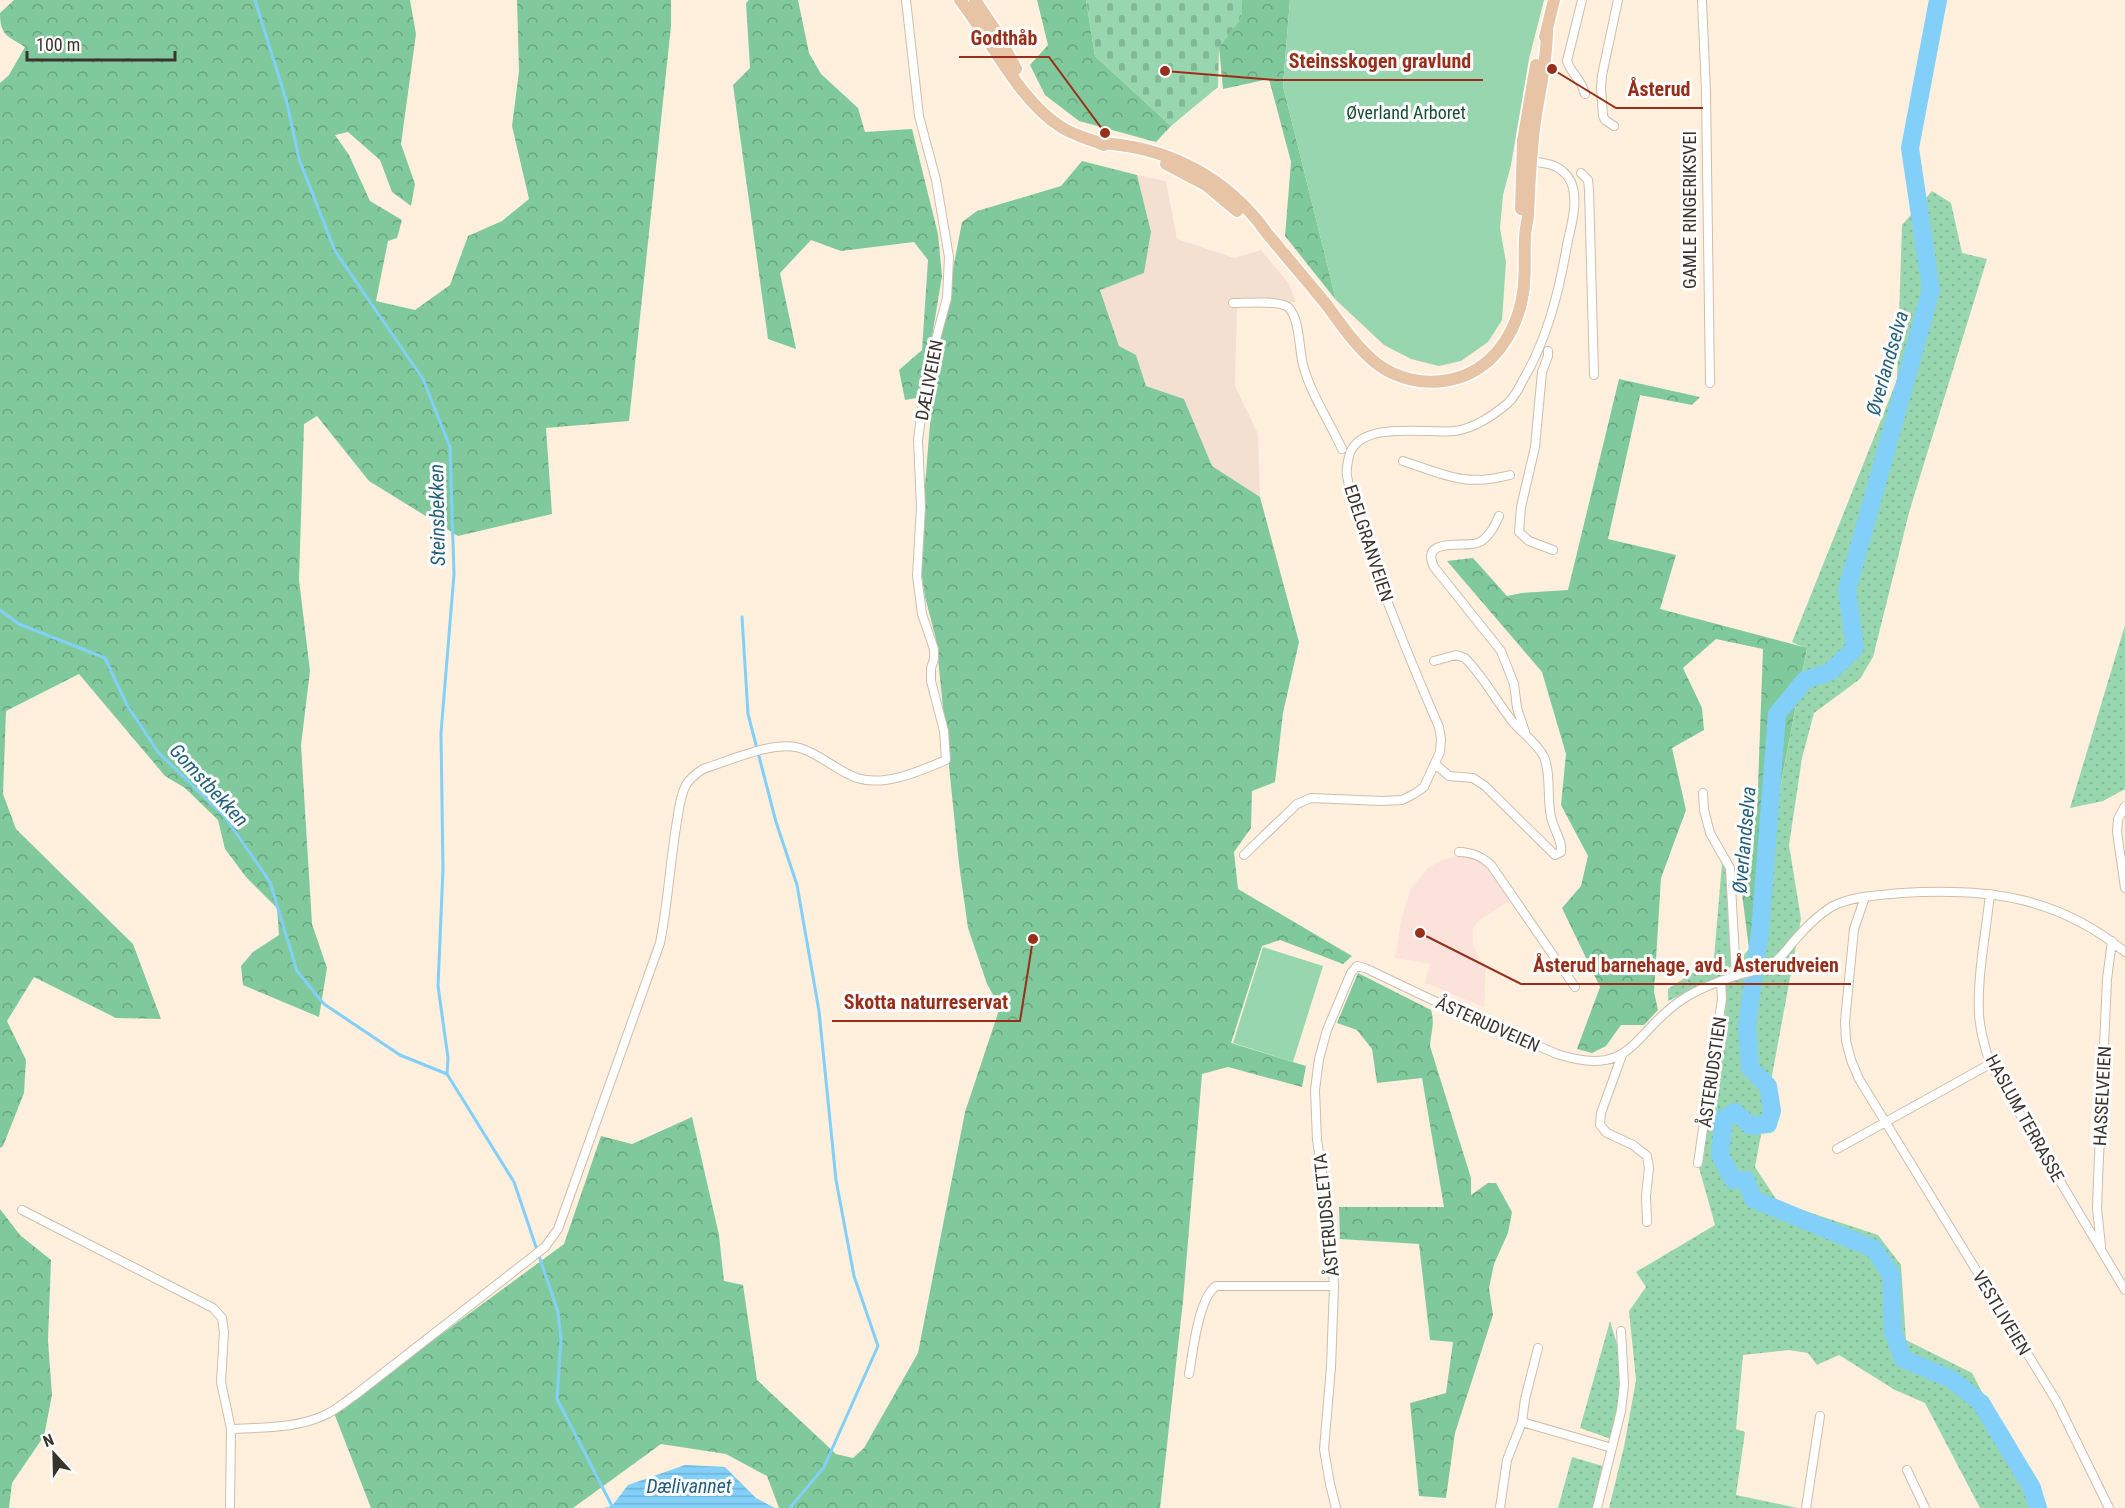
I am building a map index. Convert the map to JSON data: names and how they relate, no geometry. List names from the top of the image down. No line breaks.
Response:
{"streets":{"street":["GAMLE RINGERIKSVEI","DÆLIVEIEN","EDELGRANVEIEN","ÅSTERUDVEIEN","ÅSTERUDSTIEN","HASSELVEIEN","HASLUM TERRASSE","ÅSTERUDSLETTA","VESTLIVEIEN"]},"crossings":[["ÅSTERUDVEIEN","ÅSTERUDSTIEN"],["ÅSTERUDVEIEN","HASSELVEIEN"],["ÅSTERUDVEIEN","HASLUM TERRASSE"],["ÅSTERUDVEIEN","ÅSTERUDSLETTA"],["ÅSTERUDVEIEN","VESTLIVEIEN"],["HASSELVEIEN","HASLUM TERRASSE"]],"water":["Øverlandselva","Steinsbekken","Gomstbekken","Dælivannet"],"parks":["Øverland Arboret"],"places":["Åsterud","Steinsskogen gravlund","Godthåb","Åsterud barnehage, avd. Åsterudveien","Skotta naturreservat"],"scale_bar":"100 m","north":"top"}
